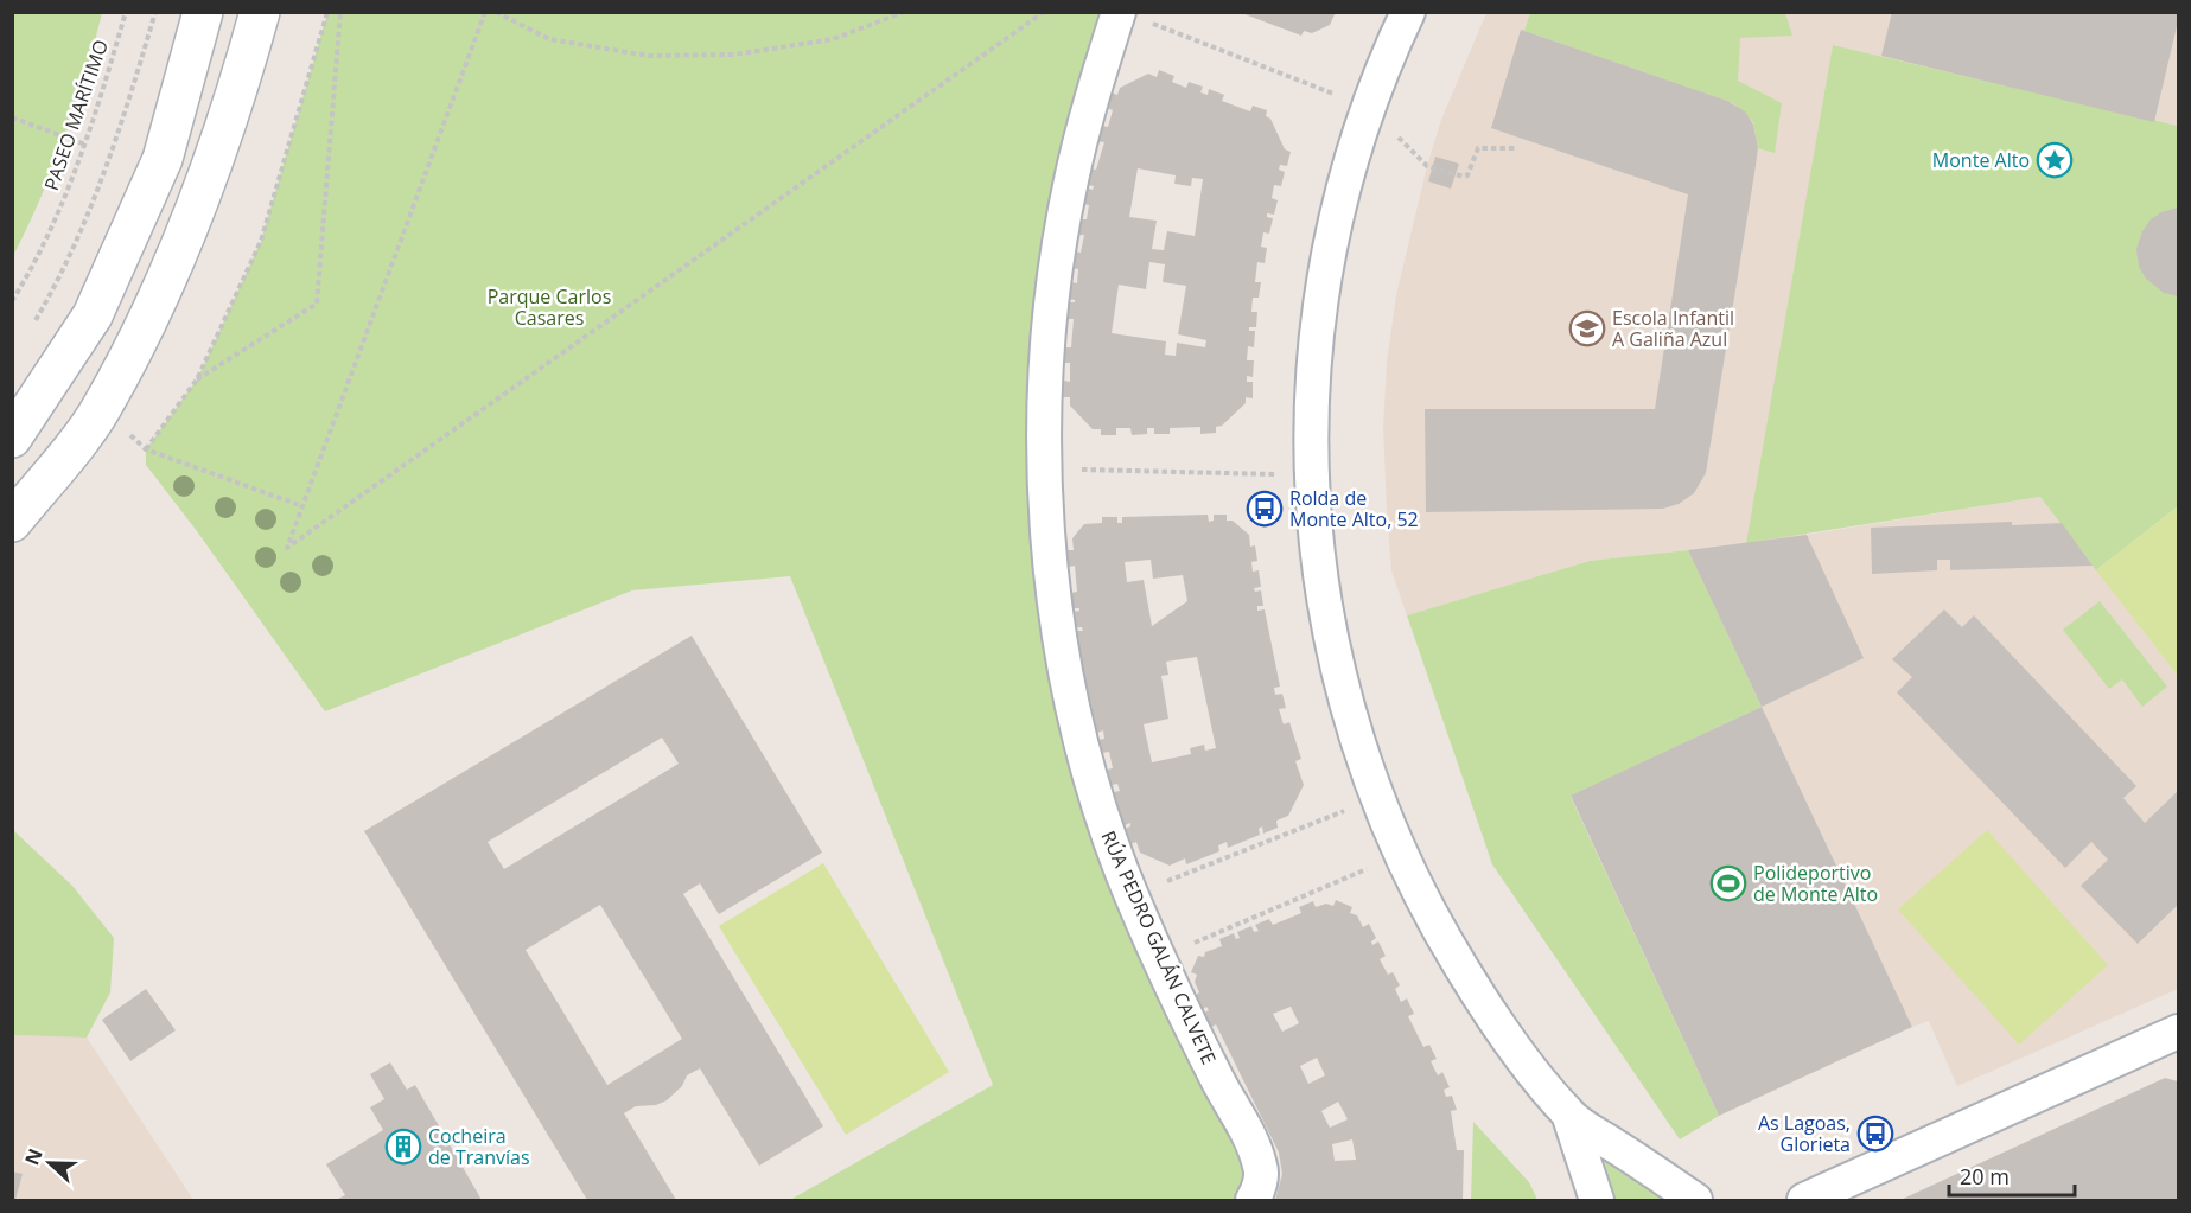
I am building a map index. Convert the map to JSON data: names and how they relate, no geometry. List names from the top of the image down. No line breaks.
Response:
{"streets":{"street":["RÚA PEDRO GALÁN CALVETE"],"path":["PASEO MARÍTIMO"]},"parks":["Parque Carlos Casares"],"places":{"place":["Monte Alto"],"school or university":["Escola Infantil A Galiña Azul"],"bus stop":["Rolda de Monte Alto, 52","As Lagoas, Glorieta"],"sports":["Polideportivo de Monte Alto"],"building":["Cocheira de Tranvías"]},"scale_bar":"20 m","north":"left"}
